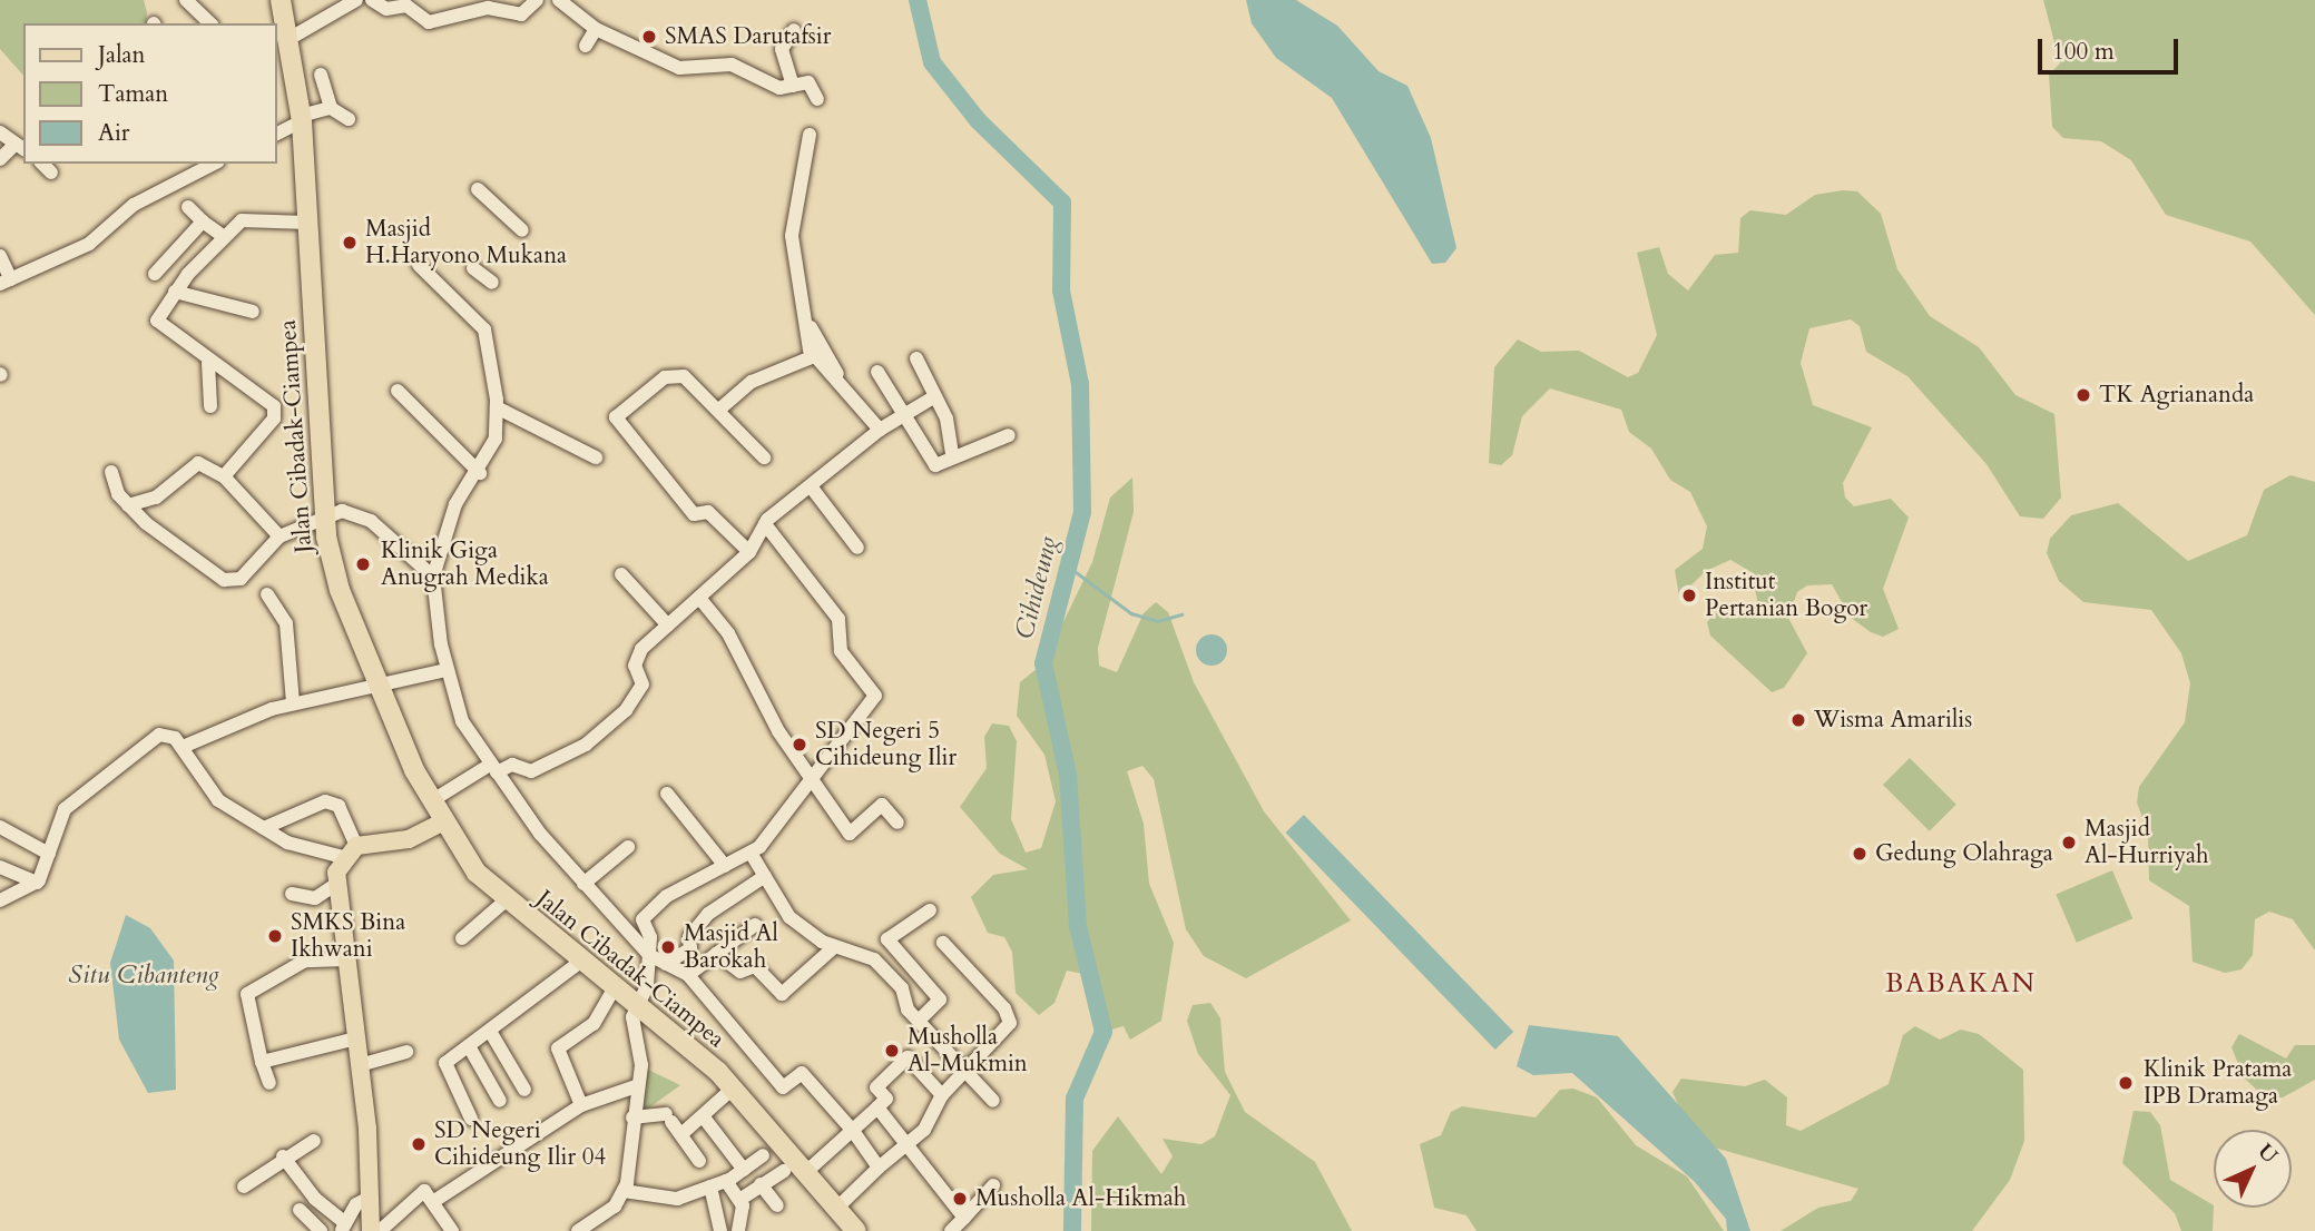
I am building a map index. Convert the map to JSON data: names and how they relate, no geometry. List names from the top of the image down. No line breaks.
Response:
{"streets":{"highway":["Jalan Cibadak-Ciampea"]},"districts":["BABAKAN"],"water":["Cihideung","Situ Cibanteng"],"places":["SMAS Darutafsir","Masjid H.Haryono Mukana","TK Agriananda","Klinik Giga Anugrah Medika","Institut Pertanian Bogor","Wisma Amarilis","SD Negeri 5 Cihideung Ilir","Masjid Al-Hurriyah","Gedung Olahraga","SMKS Bina Ikhwani","Masjid Al Barokah","Musholla Al-Mukmin","Klinik Pratama IPB Dramaga","SD Negeri Cihideung Ilir 04","Musholla Al-Hikmah"],"legend":["Jalan","Taman","Air"],"scale_bar":"100 m","north":"top right"}
